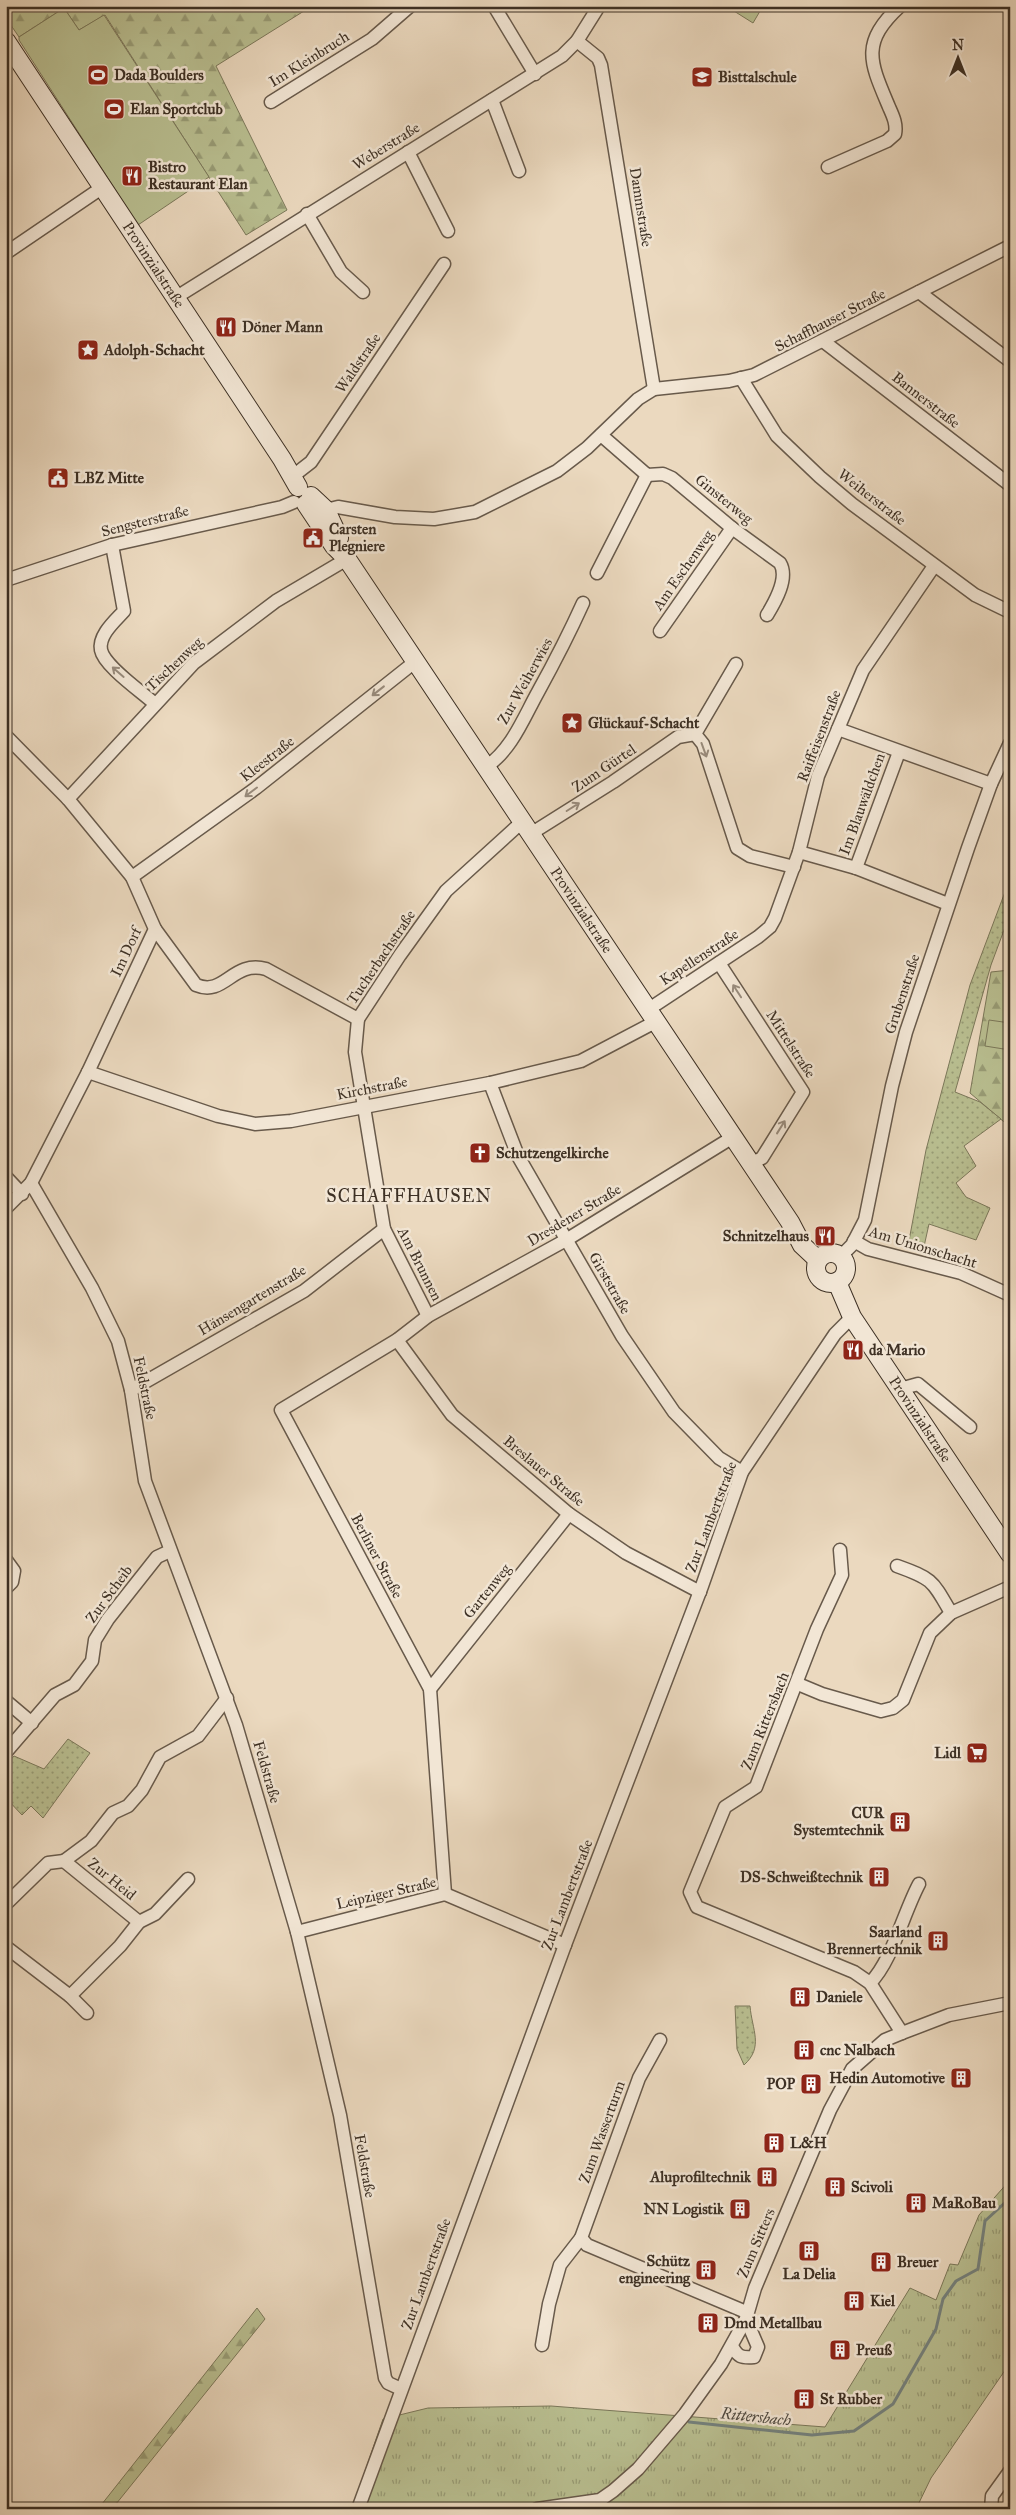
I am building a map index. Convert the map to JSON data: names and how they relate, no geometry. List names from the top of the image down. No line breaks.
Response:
{"streets":{"street":["Im Kleinbruch","Weberstraße","Dammstraße","Provinzialstraße","Schaffhauser Straße","Waldstraße","Bannerstraße","Weiherstraße","Ginsterweg","Sengsterstraße","Am Eschenweg","Tischenweg","Zur Weiherwies","Raiffeisenstraße","Kleestraße","Zum Gürtel","Im Blauwäldchen","Im Dorf","Tucherbachstraße","Kapellenstraße","Grubenstraße","Mittelstraße","Kirchstraße","Dresdener Straße","Am Unionschacht","Am Brunnen","Girststraße","Hänsengartenstraße","Feldstraße","Breslauer Straße","Zur Lambertstraße","Berliner Straße","Gartenweg","Zur Scheib","Zum Rittersbach","Zur Heid","Leipziger Straße","Zum Wasserturm","Zum Sitters"]},"crossings":[["Weberstraße","Dammstraße"],["Weberstraße","Provinzialstraße"],["Dammstraße","Schaffhauser Straße"],["Provinzialstraße","Waldstraße"],["Provinzialstraße","Sengsterstraße"],["Provinzialstraße","Tischenweg"],["Provinzialstraße","Zur Weiherwies"],["Provinzialstraße","Kleestraße"],["Provinzialstraße","Zum Gürtel"],["Provinzialstraße","Tucherbachstraße"],["Provinzialstraße","Kapellenstraße"],["Provinzialstraße","Grubenstraße"],["Provinzialstraße","Mittelstraße"],["Provinzialstraße","Kirchstraße"],["Provinzialstraße","Dresdener Straße"],["Provinzialstraße","Zur Lambertstraße"],["Schaffhauser Straße","Bannerstraße"],["Schaffhauser Straße","Weiherstraße"],["Waldstraße","Sengsterstraße"],["Weiherstraße","Raiffeisenstraße"],["Ginsterweg","Am Eschenweg"],["Tischenweg","Im Dorf"],["Raiffeisenstraße","Im Blauwäldchen"],["Raiffeisenstraße","Kapellenstraße"],["Kleestraße","Im Dorf"],["Zum Gürtel","Tucherbachstraße"],["Im Blauwäldchen","Grubenstraße"],["Im Dorf","Tucherbachstraße"],["Im Dorf","Kirchstraße"],["Im Dorf","Feldstraße"],["Tucherbachstraße","Am Brunnen"],["Kapellenstraße","Mittelstraße"],["Kapellenstraße","Kirchstraße"],["Grubenstraße","Am Unionschacht"],["Kirchstraße","Am Brunnen"],["Kirchstraße","Girststraße"],["Dresdener Straße","Am Brunnen"],["Dresdener Straße","Girststraße"],["Dresdener Straße","Berliner Straße"],["Am Brunnen","Hänsengartenstraße"],["Am Brunnen","Berliner Straße"],["Girststraße","Zur Lambertstraße"],["Hänsengartenstraße","Feldstraße"],["Feldstraße","Zur Lambertstraße"],["Feldstraße","Zur Scheib"],["Feldstraße","Zur Heid"],["Feldstraße","Leipziger Straße"],["Breslauer Straße","Zur Lambertstraße"],["Breslauer Straße","Berliner Straße"],["Breslauer Straße","Gartenweg"],["Zur Lambertstraße","Leipziger Straße"],["Berliner Straße","Gartenweg"],["Berliner Straße","Leipziger Straße"],["Zum Rittersbach","Zum Sitters"]],"one_way":["Kleestraße","Zum Gürtel","Mittelstraße"],"districts":["SCHAFFHAUSEN"],"water":["Rittersbach"],"places":{"sports":["Dada Boulders","Elan Sportclub"],"school or university":["Bisttalschule"],"restaurant":["Bistro Restaurant Elan","Döner Mann","Schnitzelhaus","da Mario"],"place":["Adolph-Schacht","Glückauf-Schacht"],"public building":["LBZ Mitte","Carsten Plegniere"],"church":["Schutzengelkirche"],"supermarket":["Lidl"],"building":["CUR Systemtechnik","DS-Schweißtechnik","Saarland Brennertechnik","Daniele","cnc Nalbach","Hedin Automotive","POP","L&H","Aluprofiltechnik","Scivoli","MaRoBau","NN Logistik","La Delia","Breuer","Schütz engineering","Kiel","Dmd Metallbau","Preuß","St Rubber"]},"north":"top"}
